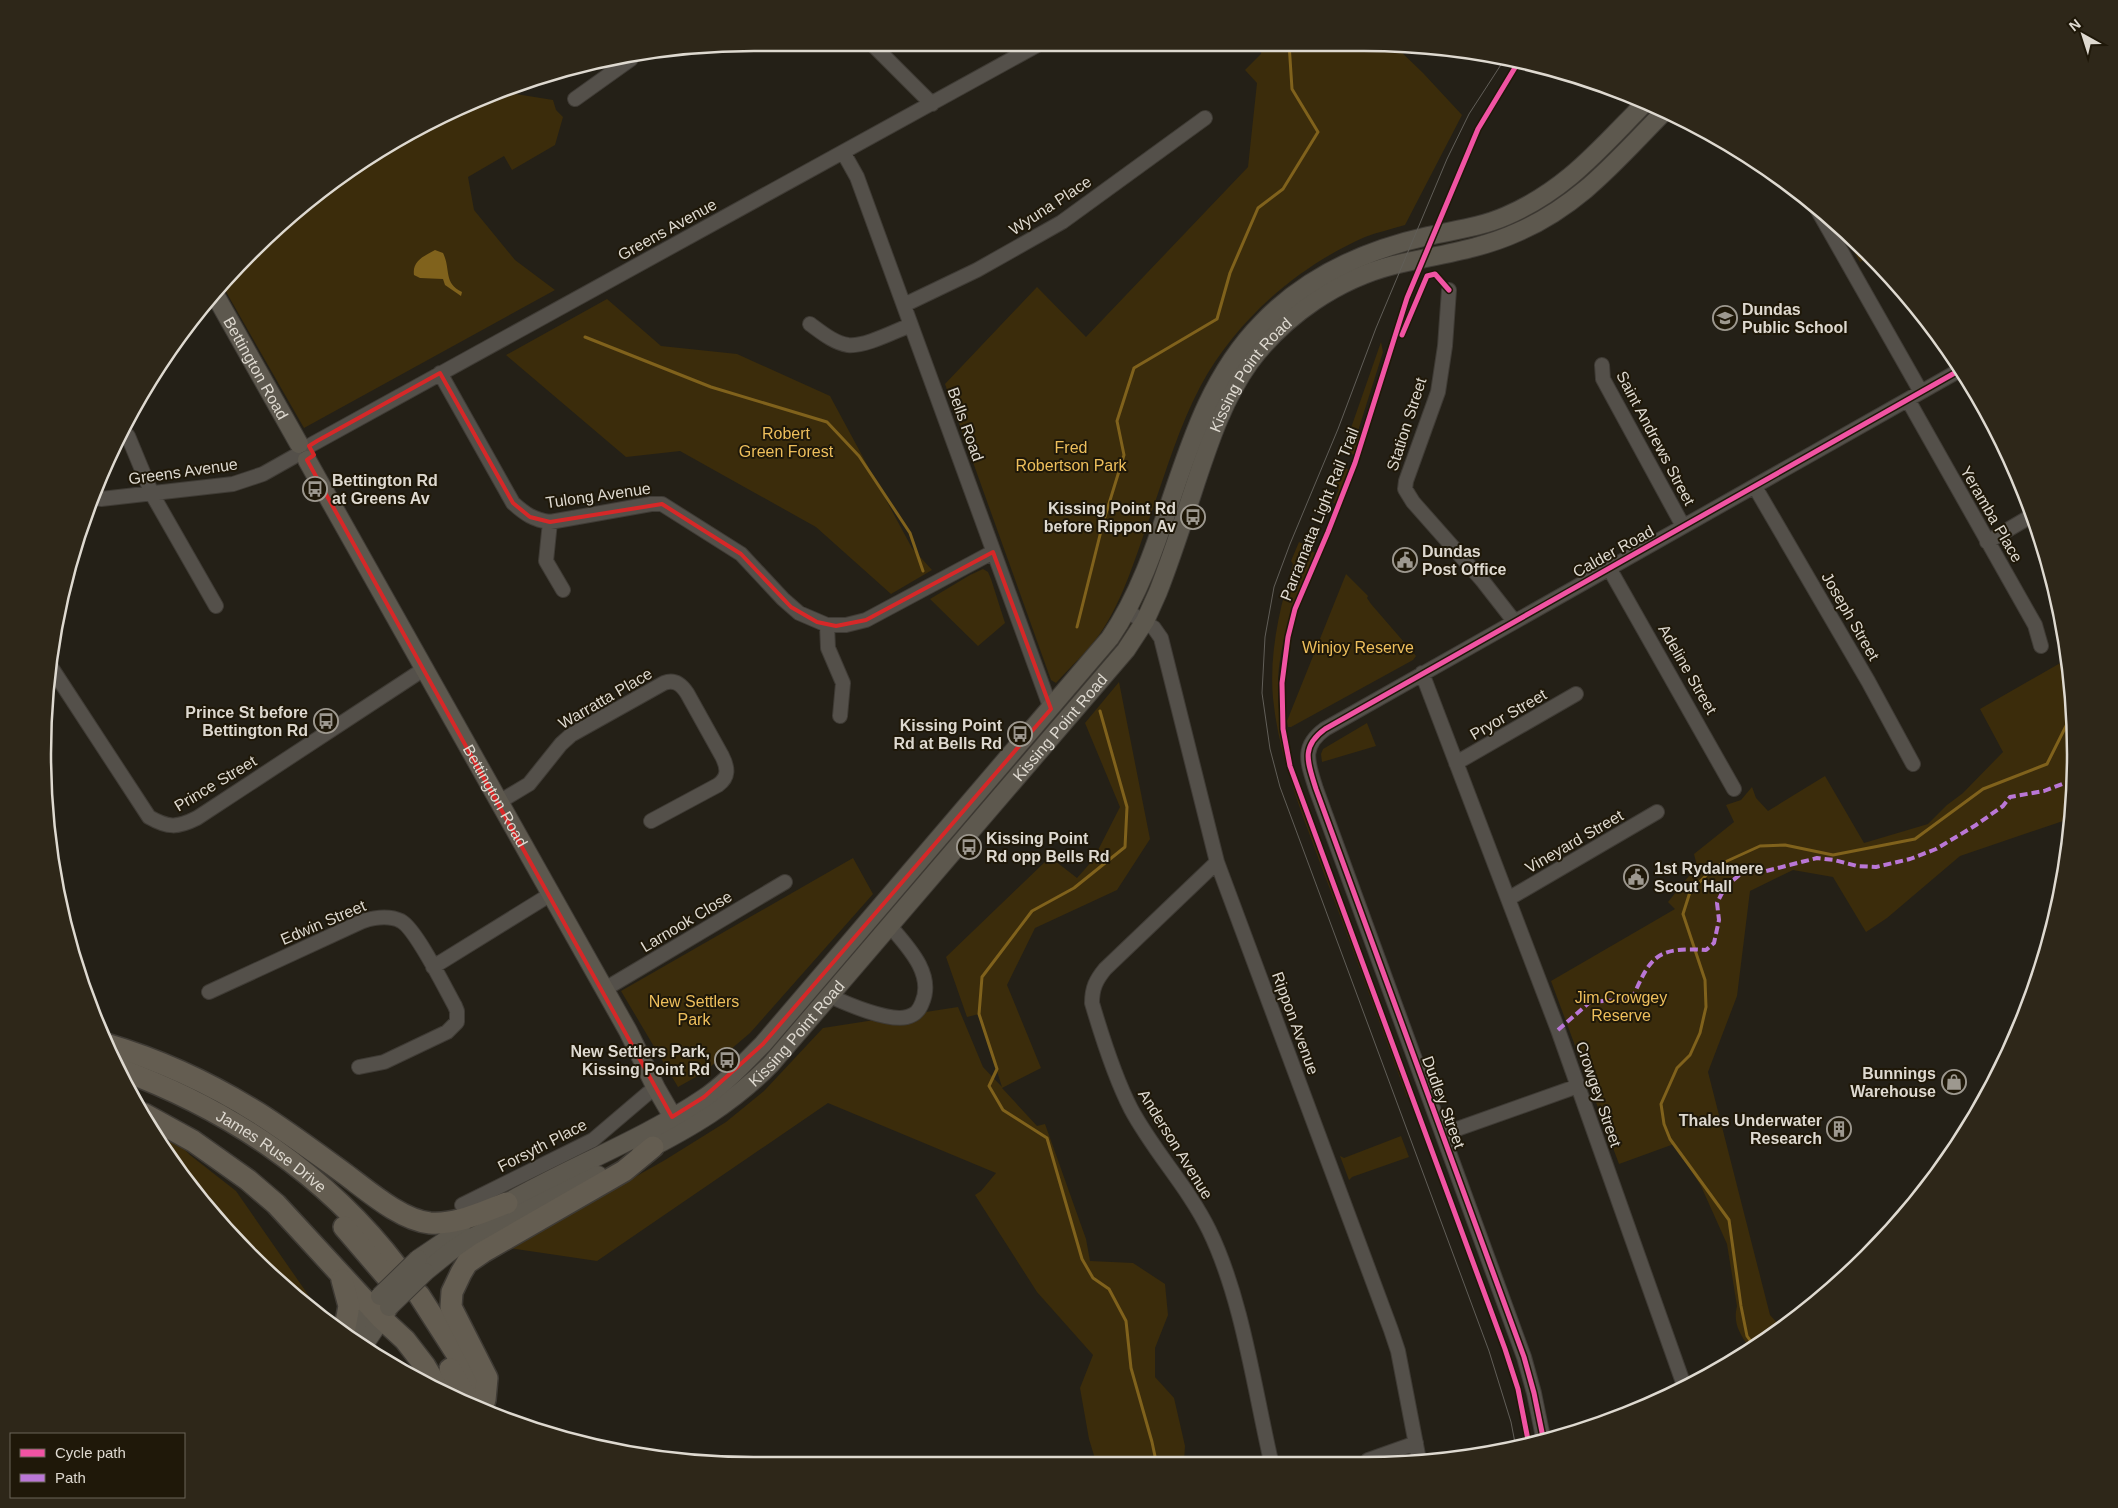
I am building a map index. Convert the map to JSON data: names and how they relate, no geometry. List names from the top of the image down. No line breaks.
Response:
{"streets":{"highway":["James Ruse Drive"],"main road":["Bettington Road","Kissing Point Road"],"street":["Wyuna Place","Greens Avenue","Bells Road","Station Street","Saint Andrews Street","Tulong Avenue","Yeramba Place","Calder Road","Joseph Street","Adeline Street","Warratta Place","Pryor Street","Prince Street","Vineyard Street","Larnook Close","Edwin Street","Rippon Avenue","Crowgey Street","Dudley Street","Anderson Avenue","Forsyth Place"],"cycle path":["Parramatta Light Rail Trail"]},"crossings":[["Wyuna Place","Bells Road"],["Greens Avenue","Bettington Road"],["Greens Avenue","Bells Road"],["Greens Avenue","Tulong Avenue"],["Bettington Road","Kissing Point Road"],["Bettington Road","Warratta Place"],["Bettington Road","Prince Street"],["Bettington Road","Larnook Close"],["Bettington Road","Forsyth Place"],["Kissing Point Road","Bells Road"],["Kissing Point Road","Rippon Avenue"],["Kissing Point Road","James Ruse Drive"],["Bells Road","Tulong Avenue"],["Station Street","Calder Road"],["Saint Andrews Street","Calder Road"],["Yeramba Place","Calder Road"],["Calder Road","Joseph Street"],["Calder Road","Adeline Street"],["Calder Road","Crowgey Street"],["Calder Road","Dudley Street"],["Pryor Street","Crowgey Street"],["Vineyard Street","Crowgey Street"],["Rippon Avenue","Anderson Avenue"]],"parks":["Robert Green Forest","Fred Robertson Park","Winjoy Reserve","Jim Crowgey Reserve","New Settlers Park"],"places":{"school or university":["Dundas Public School"],"bus stop":["Bettington Rd at Greens Av","Kissing Point Rd before Rippon Av","Prince St before Bettington Rd","Kissing Point Rd at Bells Rd","Kissing Point Rd opp Bells Rd","New Settlers Park, Kissing Point Rd"],"public building":["Dundas Post Office","1st Rydalmere Scout Hall"],"shop":["Bunnings Warehouse"],"building":["Thales Underwater Research"]},"legend":["Cycle path","Path"],"north":"top left"}
